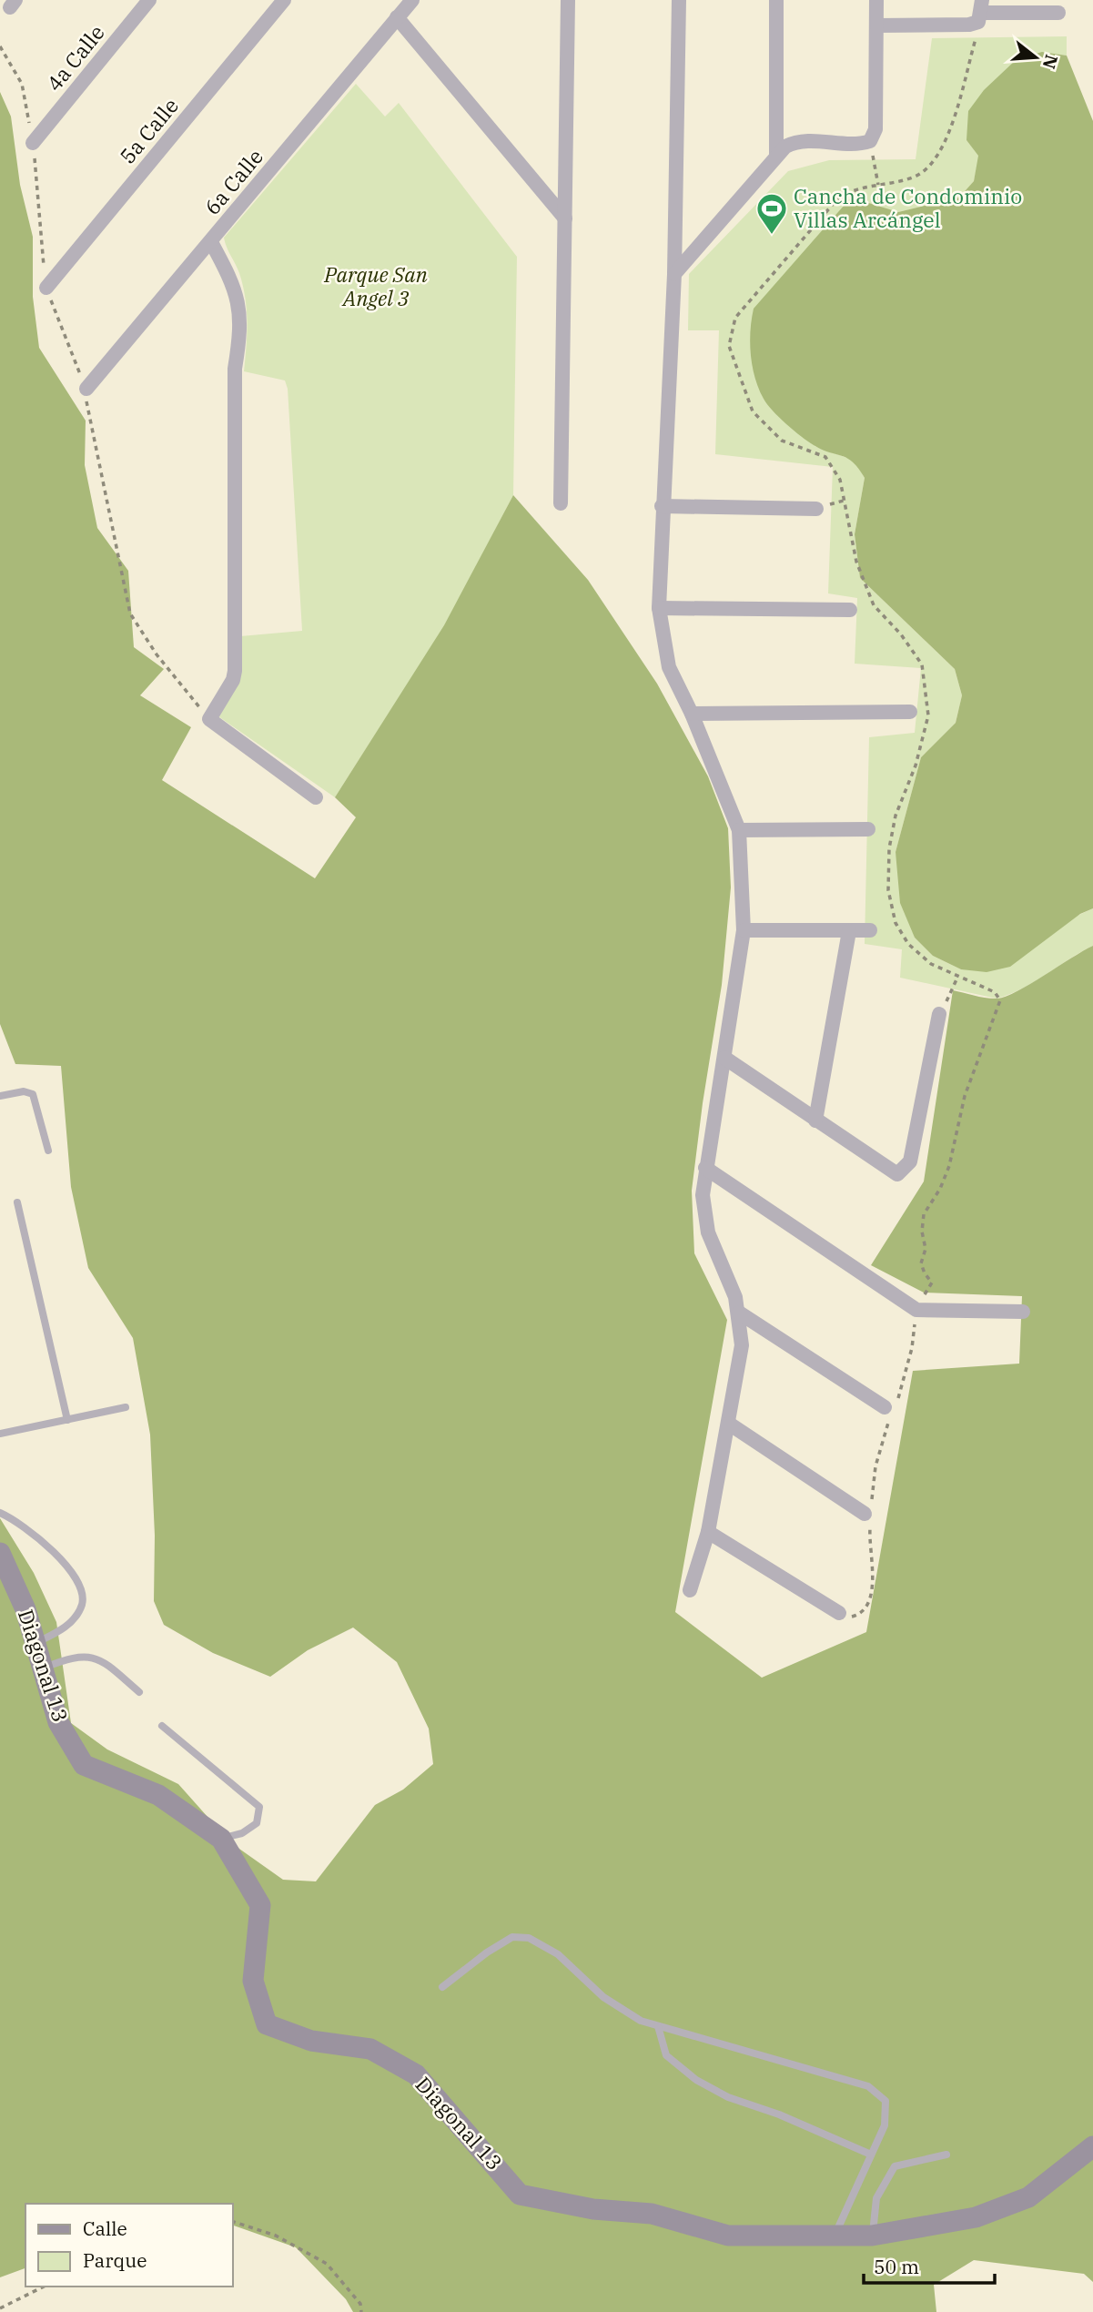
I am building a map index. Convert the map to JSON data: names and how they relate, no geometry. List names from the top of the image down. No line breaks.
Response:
{"streets":{"street":["4a Calle","5a Calle","6a Calle","Diagonal 13"]},"parks":["Parque San Angel 3"],"places":{"sports":["Cancha de Condominio Villas Arcángel"]},"legend":["Calle","Parque"],"scale_bar":"50 m","north":"right"}
